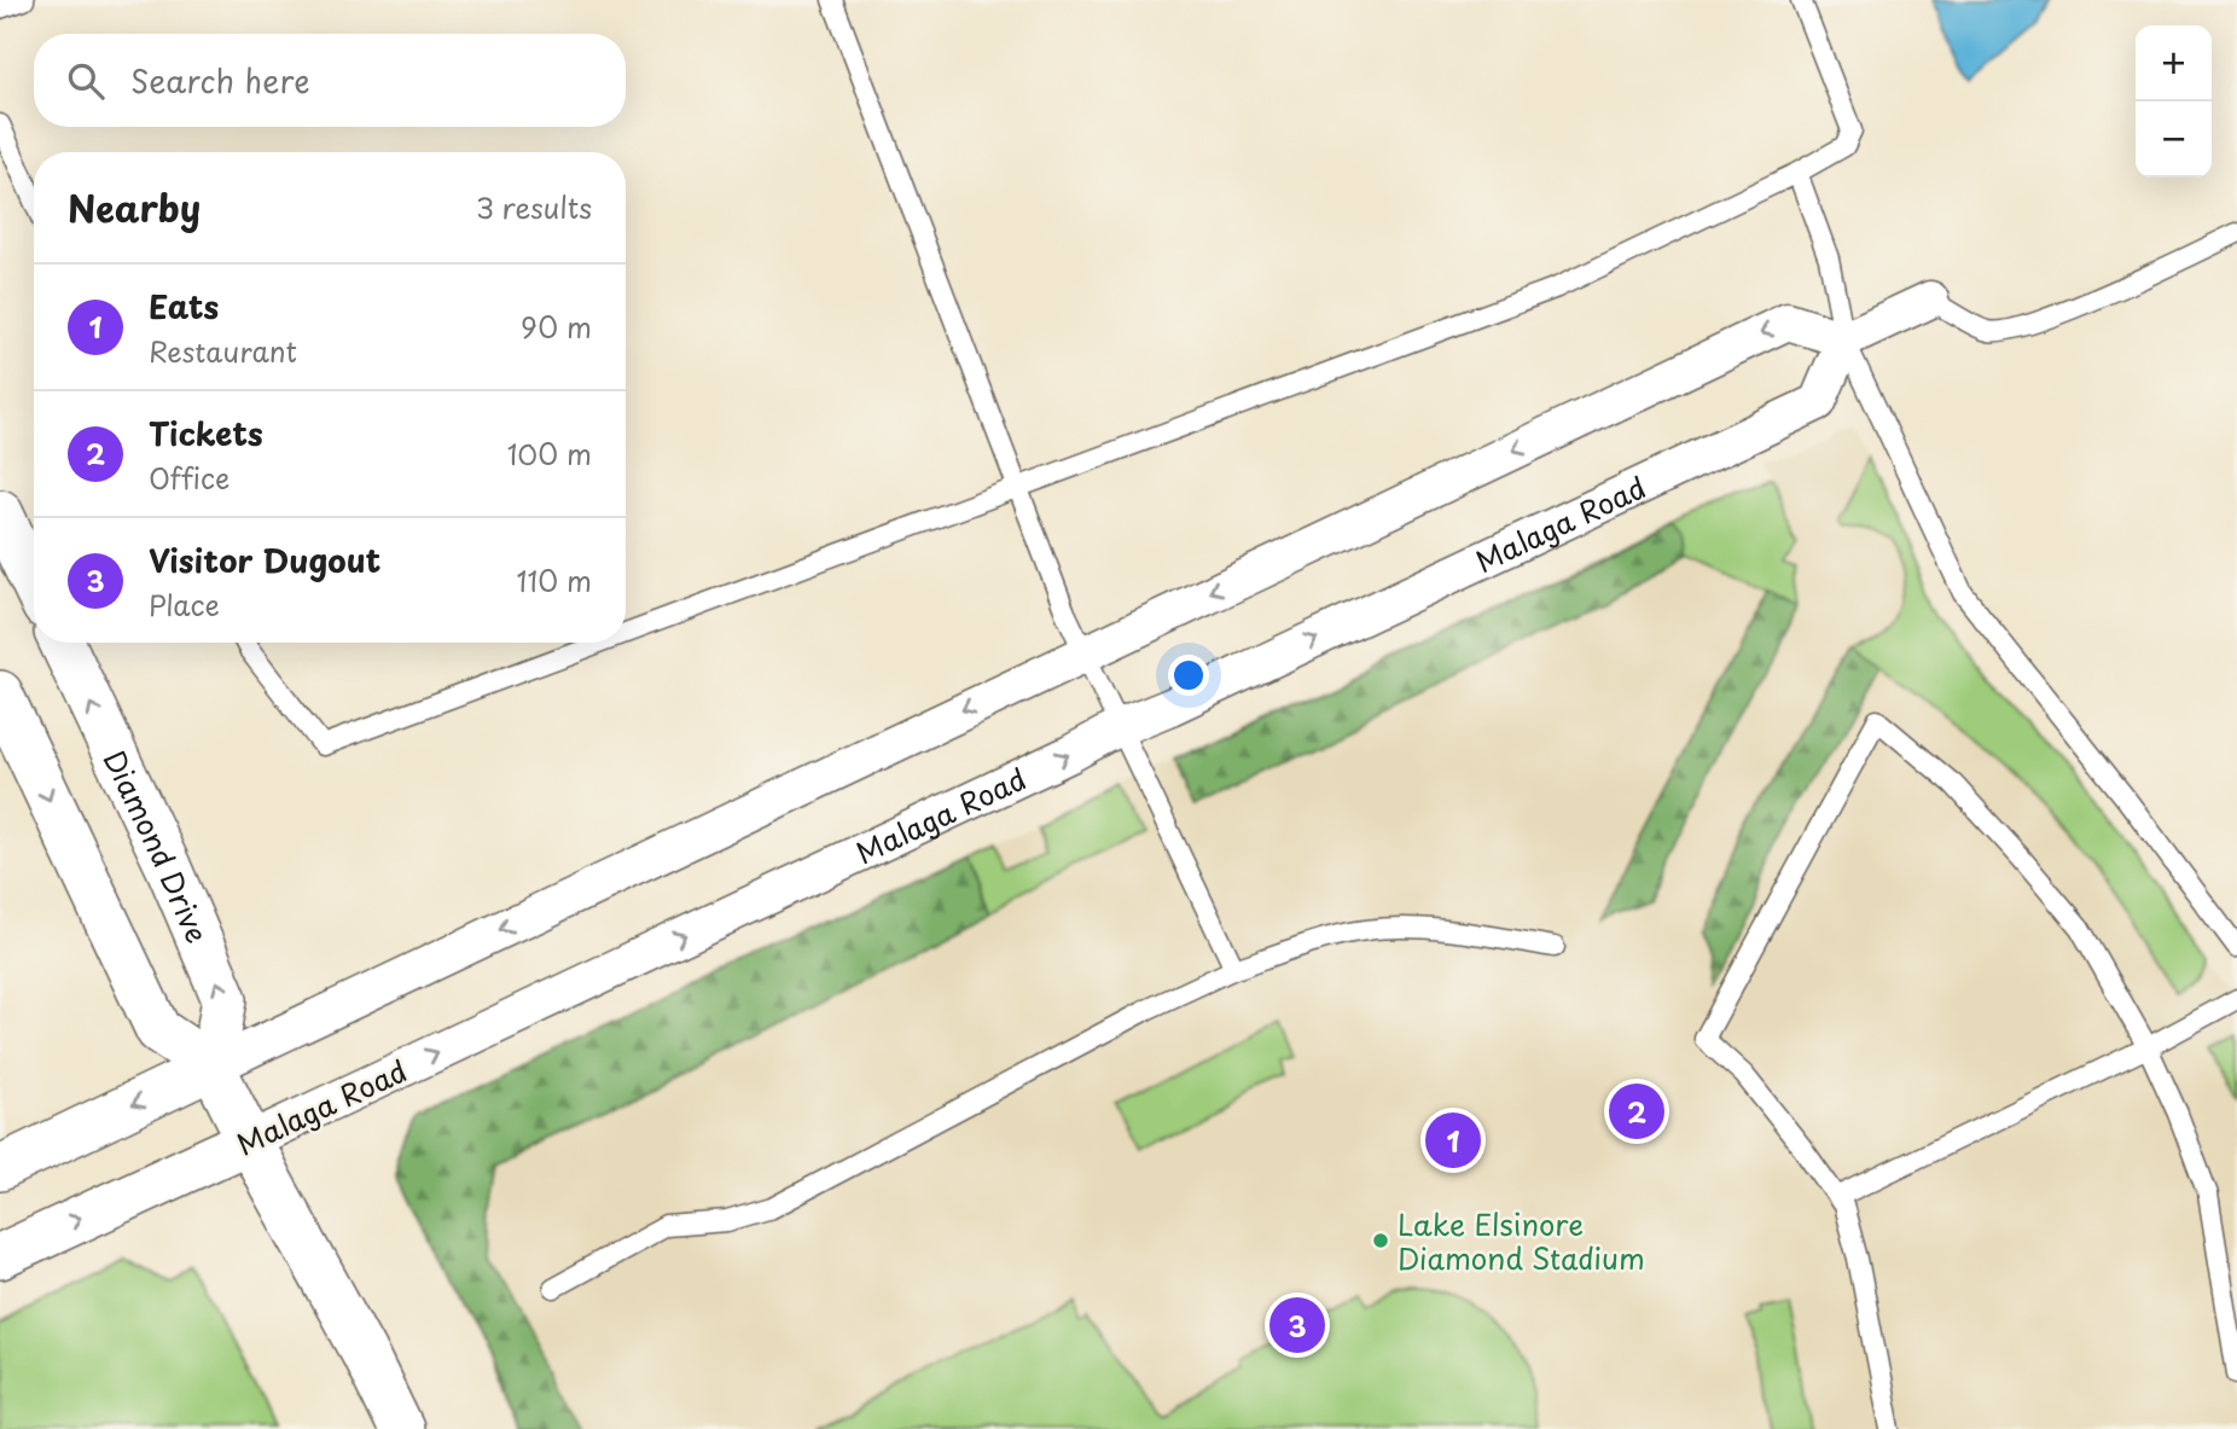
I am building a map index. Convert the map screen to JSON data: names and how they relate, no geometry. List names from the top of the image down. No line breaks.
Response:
{"streets":{"street":["Malaga Road","Diamond Drive"]},"places":["Lake Elsinore Diamond Stadium"],"page":{"map_buttons":["+","−"],"search":"Search here","heading":["Nearby","3 results"],"list":[{"mark":"1","name":"Eats","note":"Restaurant","value":"90 m"},{"mark":"2","name":"Tickets","note":"Office","value":"100 m"},{"mark":"3","name":"Visitor Dugout","note":"Place","value":"110 m"}],"pins":["2","1","3"]}}
